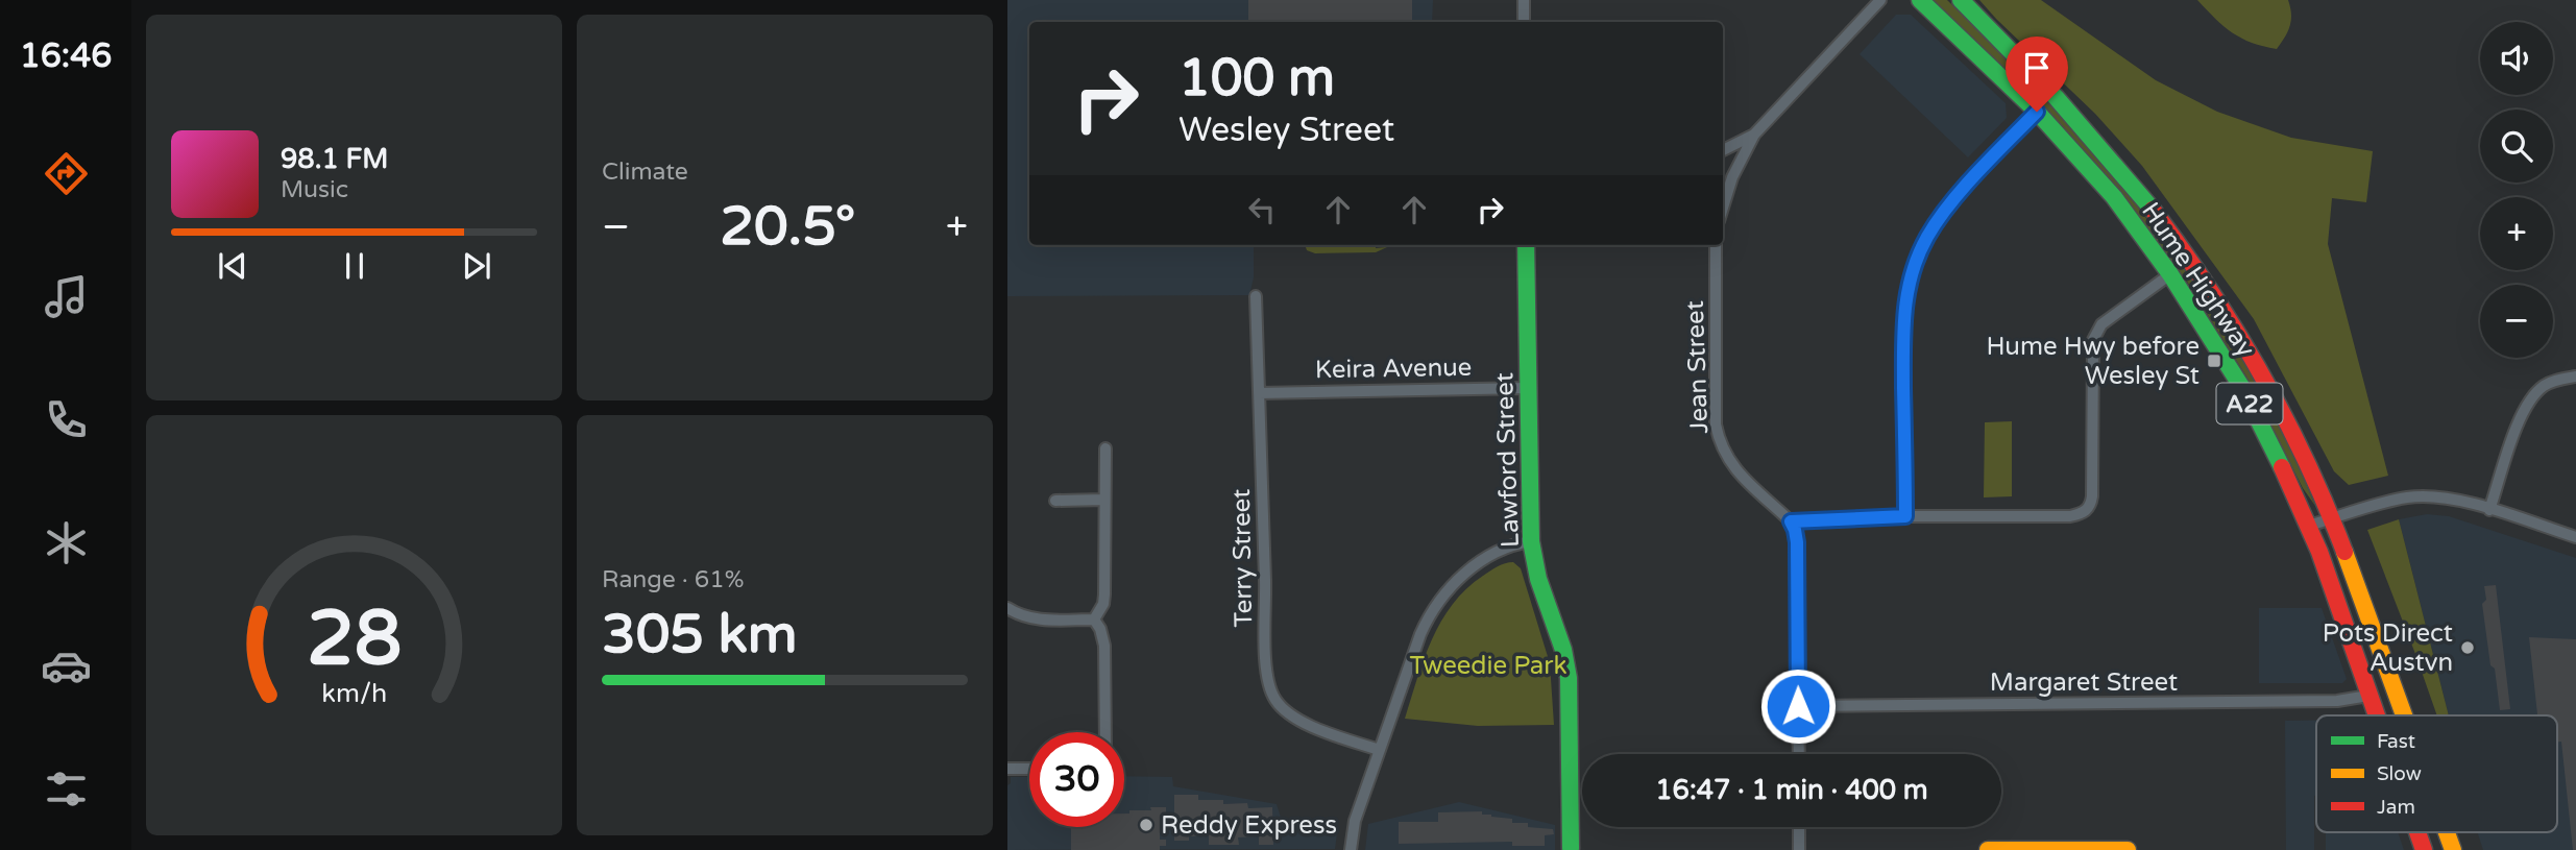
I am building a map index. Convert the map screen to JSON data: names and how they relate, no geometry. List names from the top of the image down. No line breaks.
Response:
{"streets":{"main road":["Hume Highway","A22","Lawford Street"],"street":["Jean Street","Keira Avenue","Terry Street","Margaret Street"]},"crossings":[["Hume Highway","Margaret Street"],["Keira Avenue","Lawford Street"],["Keira Avenue","Terry Street"]],"parks":["Tweedie Park"],"places":{"transit":["Hume Hwy before Wesley St"],"other":["Pots Direct Austvn","Reddy Express"]},"legend":["Fast","Slow","Jam"],"page":{"tabs":"16:46","tile":["Climate",["Range · 61%","305 km"]],"map_buttons":["+","−"],"turn":["100 m","Wesley Street"],"song":["98.1 FM","Music"],"heat":["−","20.5°","+"],"limit":"30","trip":"16:47 · 1 min · 400 m","gauge":["28","km/h"]}}
